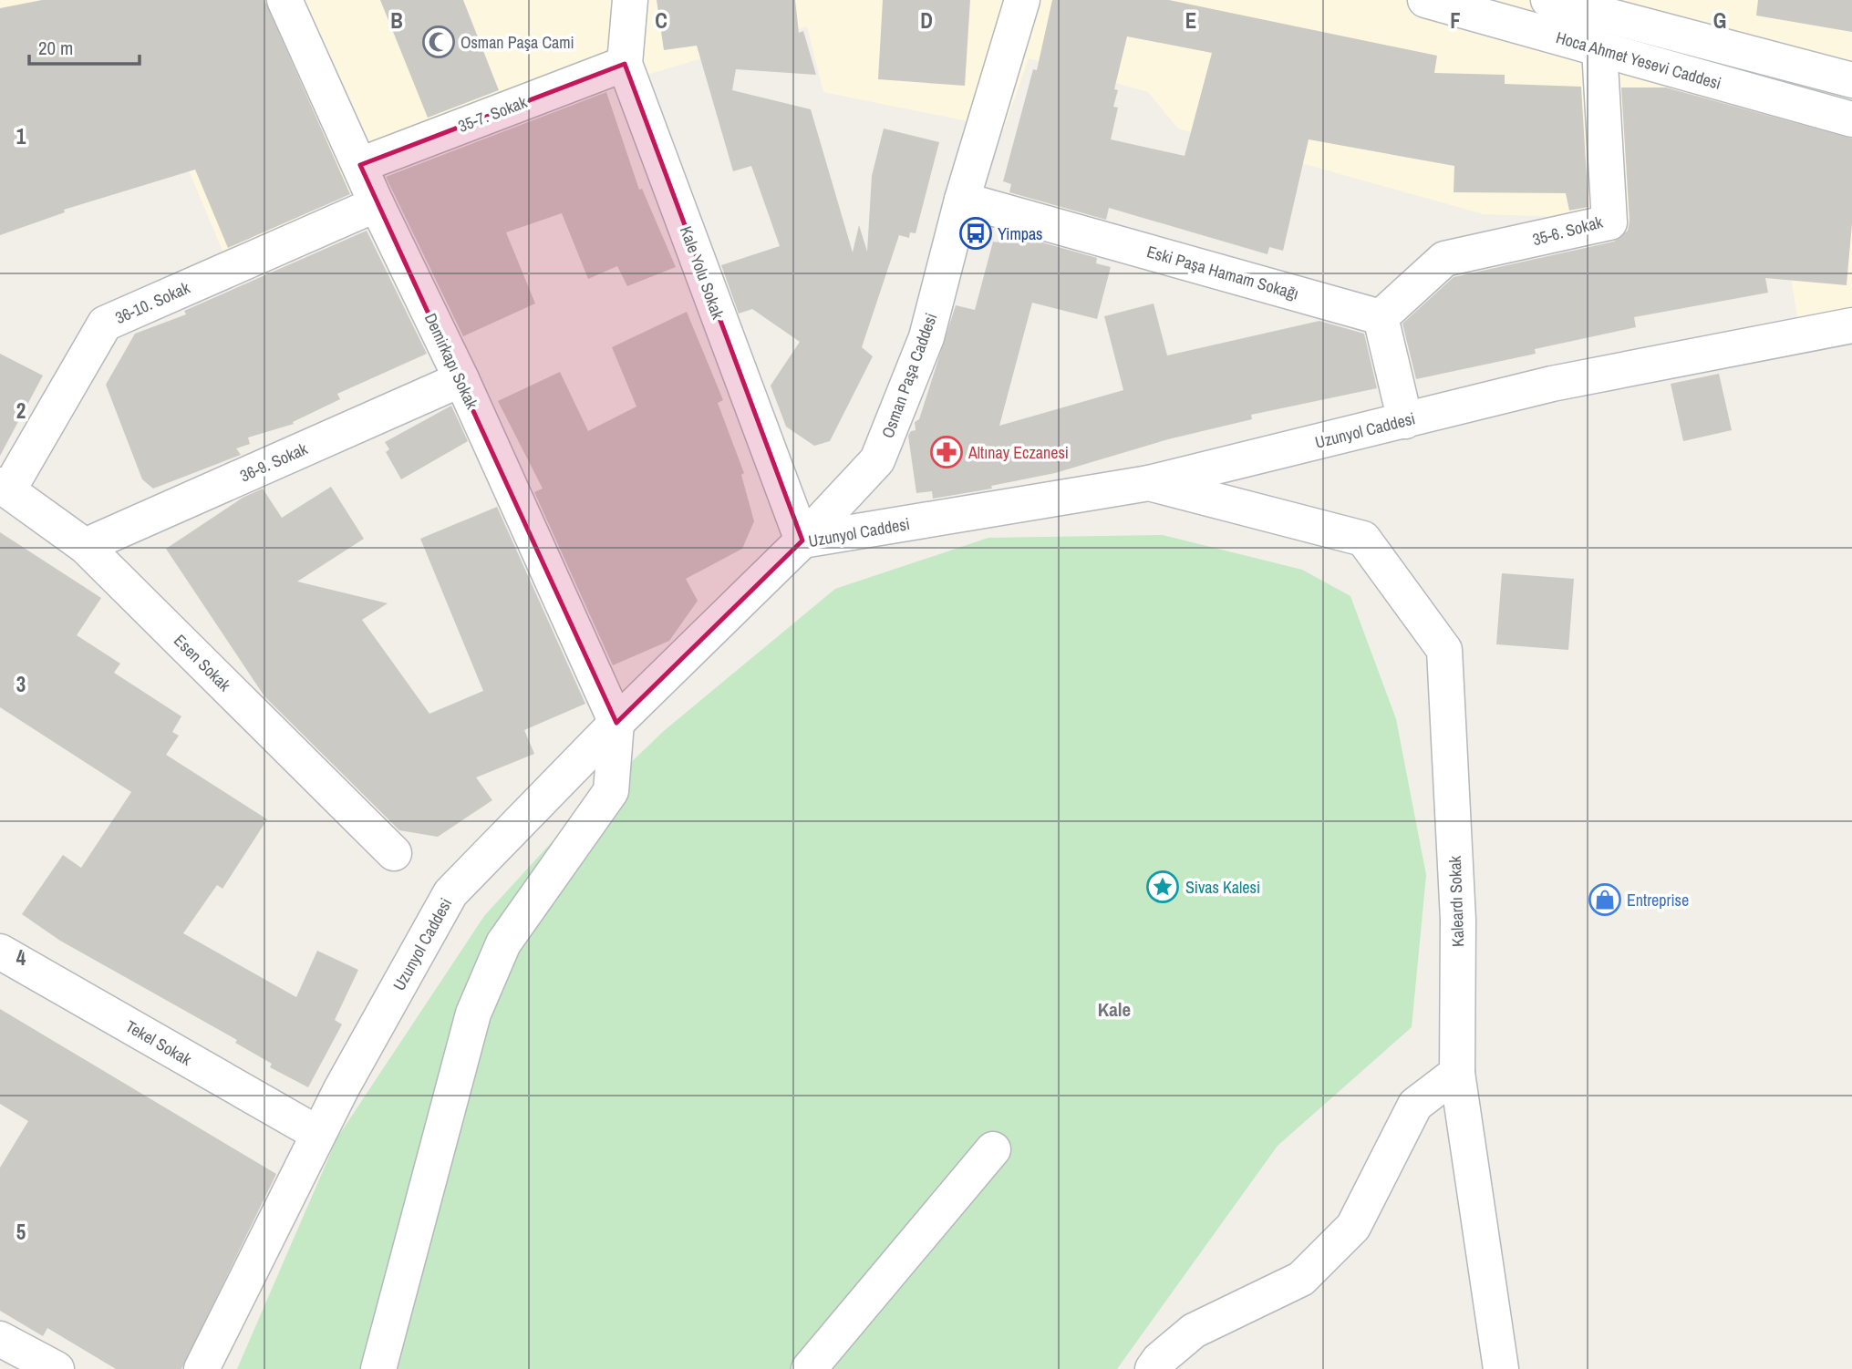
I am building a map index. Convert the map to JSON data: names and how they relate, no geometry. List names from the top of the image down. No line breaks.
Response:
{"streets":{"street":["Hoca Ahmet Yesevi Caddesi","35-7. Sokak","35-6. Sokak","Kale Yolu Sokak","Eski Paşa Hamam Sokağı","36-10. Sokak","Demirkapı Sokak","Osman Paşa Caddesi","Uzunyol Caddesi","36-9. Sokak","Esen Sokak","Kaleardı Sokak","Tekel Sokak"]},"crossings":[["Hoca Ahmet Yesevi Caddesi","35-6. Sokak"],["35-7. Sokak","Kale Yolu Sokak"],["35-7. Sokak","Demirkapı Sokak"],["35-6. Sokak","Eski Paşa Hamam Sokağı"],["Kale Yolu Sokak","Osman Paşa Caddesi"],["Kale Yolu Sokak","Uzunyol Caddesi"],["Eski Paşa Hamam Sokağı","Osman Paşa Caddesi"],["36-10. Sokak","Demirkapı Sokak"],["36-10. Sokak","Esen Sokak"],["Demirkapı Sokak","Uzunyol Caddesi"],["Demirkapı Sokak","36-9. Sokak"],["Osman Paşa Caddesi","Uzunyol Caddesi"],["Uzunyol Caddesi","Kaleardı Sokak"],["Uzunyol Caddesi","Tekel Sokak"],["36-9. Sokak","Esen Sokak"]],"districts":["Kale"],"places":{"mosque":["Osman Paşa Cami"],"bus stop":["Yimpas"],"pharmacy":["Altınay Eczanesi"],"place":["Sivas Kalesi"],"shop":["Entreprise"]},"scale_bar":"20 m","grid":{"columns":["B","C","D","E","F","G"],"rows":["1","2","3","4","5"]}}
